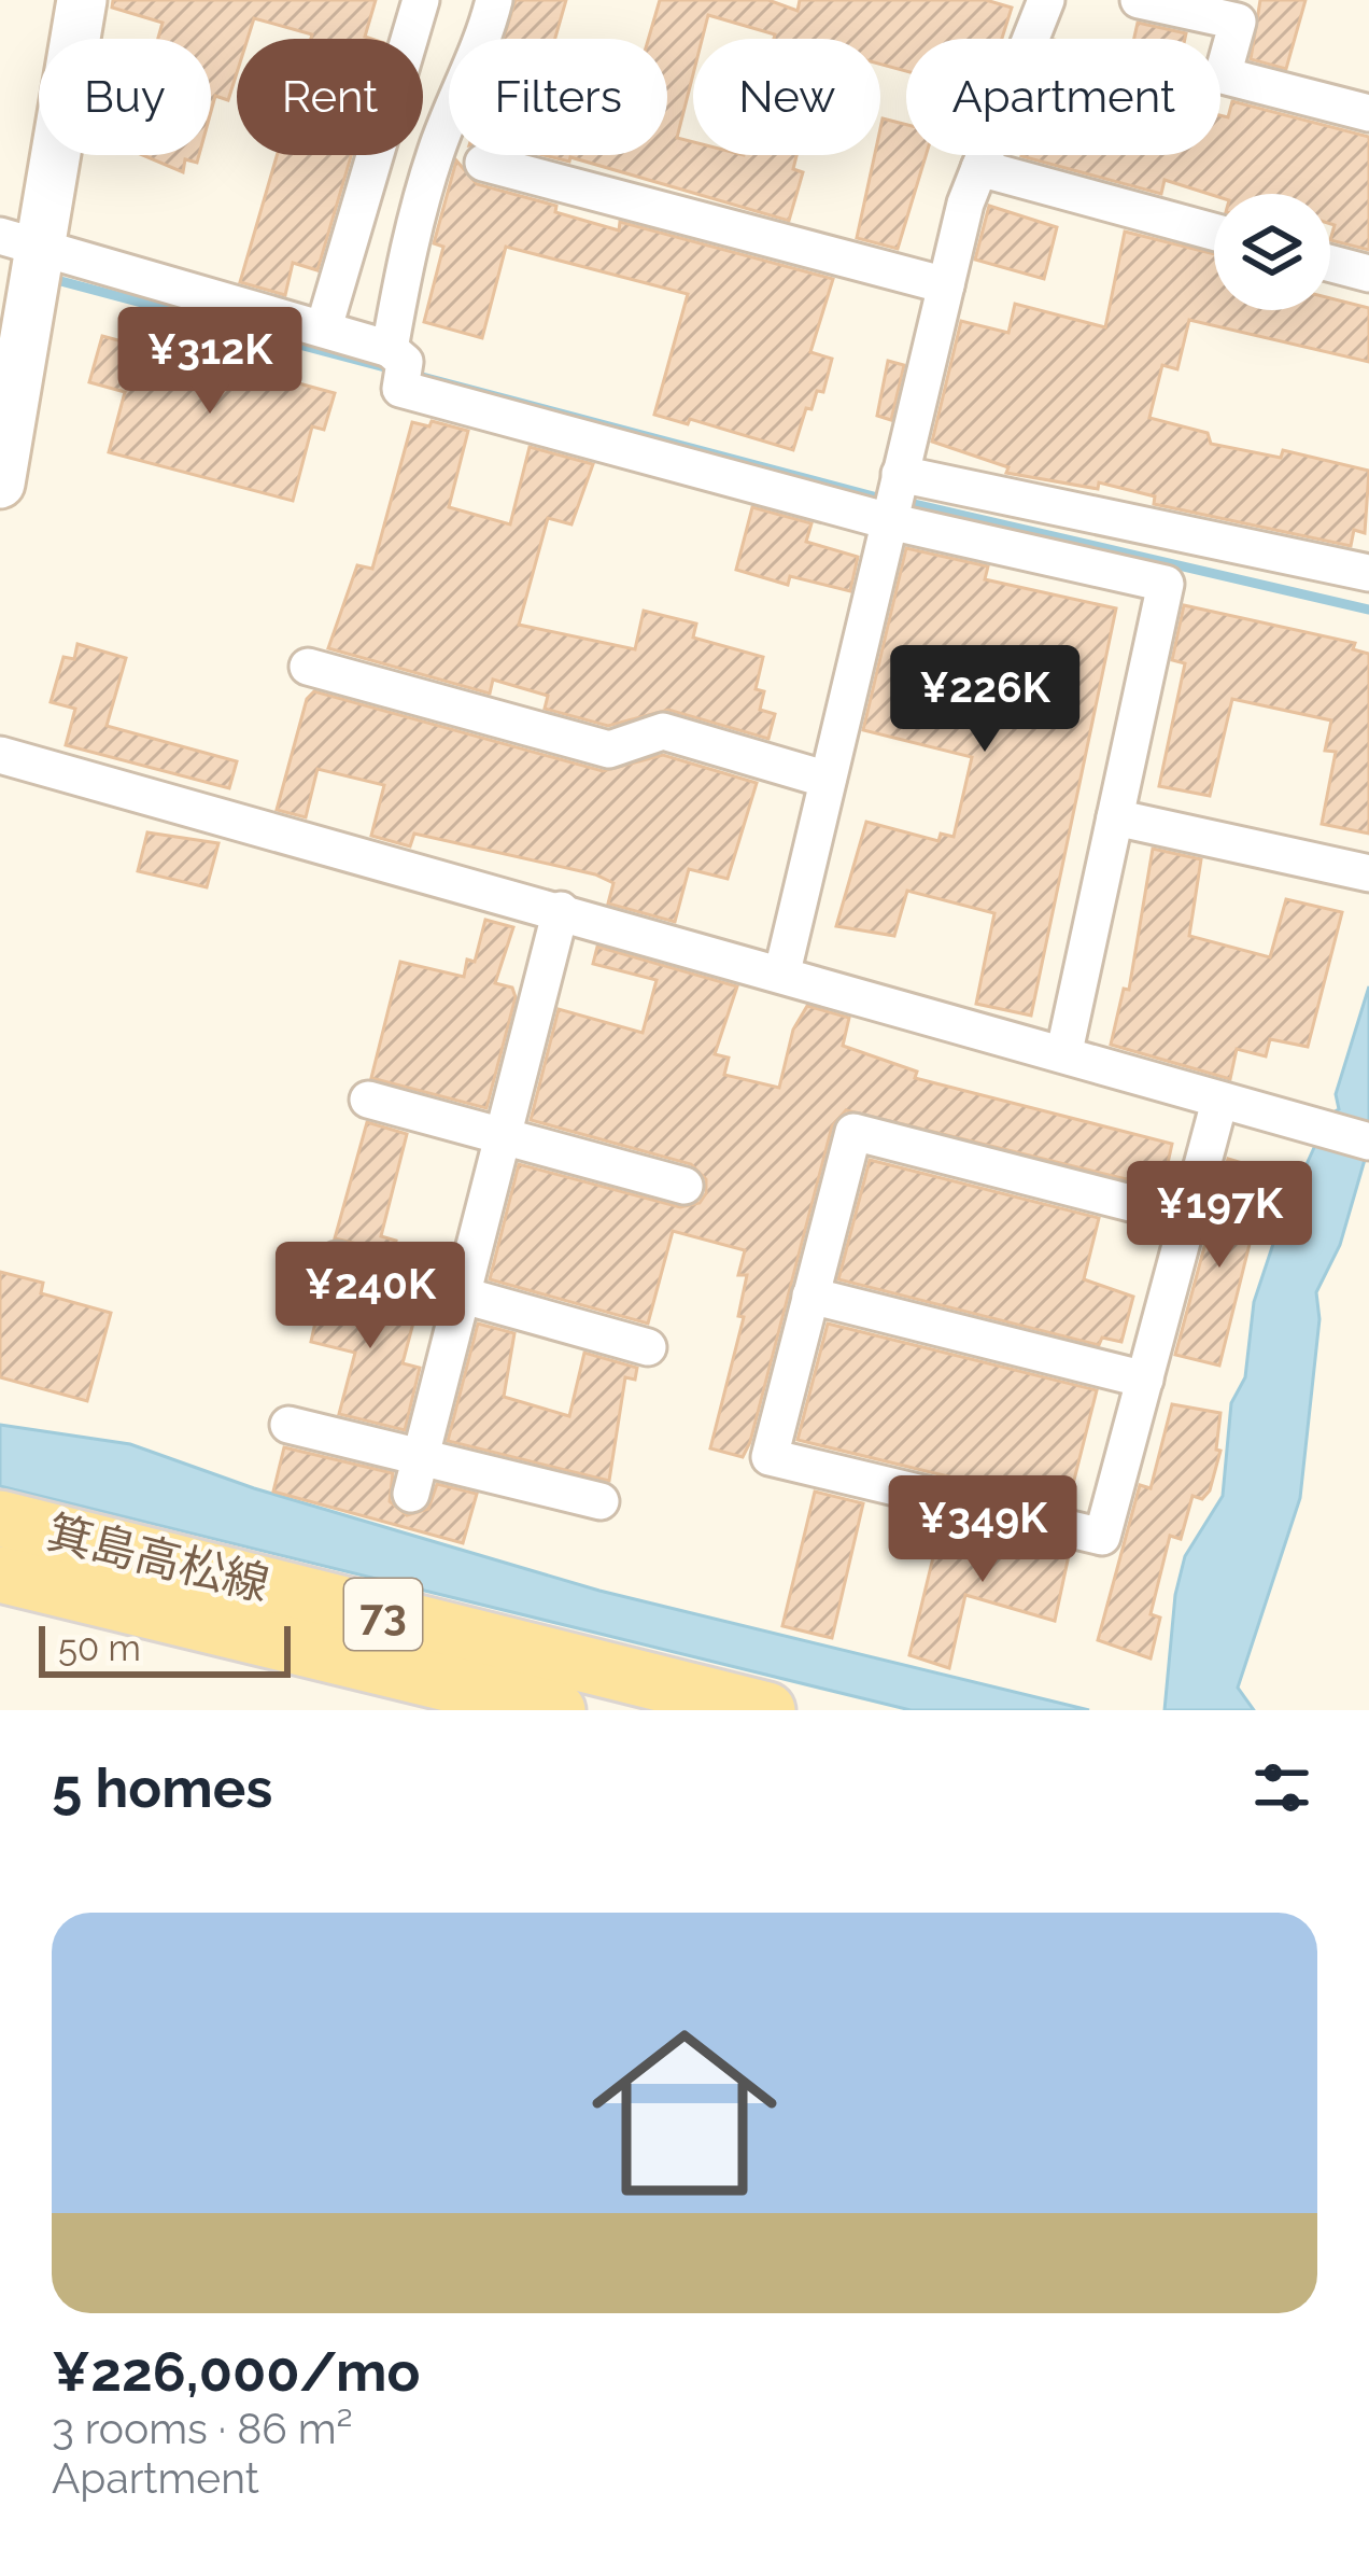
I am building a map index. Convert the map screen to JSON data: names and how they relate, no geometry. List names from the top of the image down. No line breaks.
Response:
{"streets":{"main road":["箕島高松線","73"]},"scale_bar":"50 m","page":{"chip":["Buy","Rent","Filters","New","Apartment"],"price":["¥312K","¥226K","¥197K","¥240K","¥349K"],"scale":"50 m","heading":"5 homes","list":[{"name":"¥226,000/mo","note":"3 rooms · 86 m² · Apartment"}]}}
